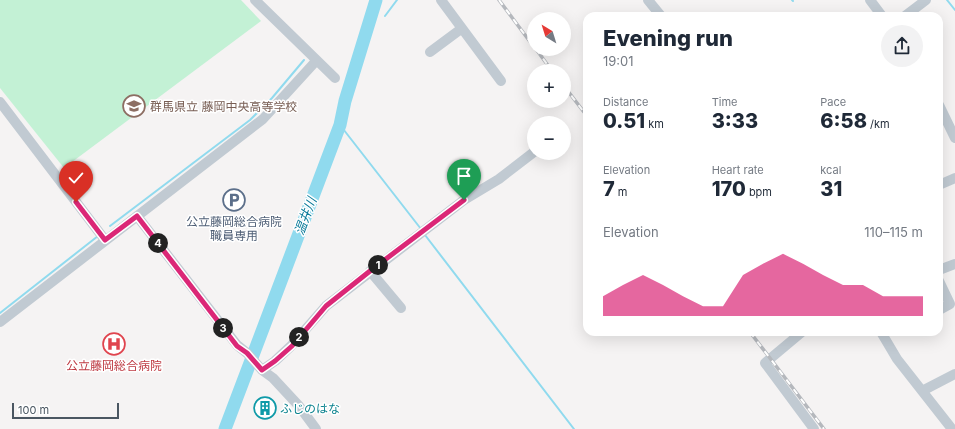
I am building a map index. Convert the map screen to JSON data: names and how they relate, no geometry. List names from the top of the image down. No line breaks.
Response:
{"water":["温井川"],"places":{"school or university":["群馬県立 藤岡中央高等学校"],"parking":["公立藤岡総合病院 職員専用"],"hospital":["公立藤岡総合病院"],"building":["ふじのはな"]},"scale_bar":"100 m","north":"top left","page":{"map_buttons":["+","−"],"heading":["Evening run","19:01"],"stats":[["Distance","0.51 km"],["Time","3:33"],["Pace","6:58 /km"],["Elevation","7 m"],["Heart rate","170 bpm"],["kcal","31"]],"chart":["Elevation","110–115 m"],"pins":["4","1","3","2"],"scale":"100 m"}}
